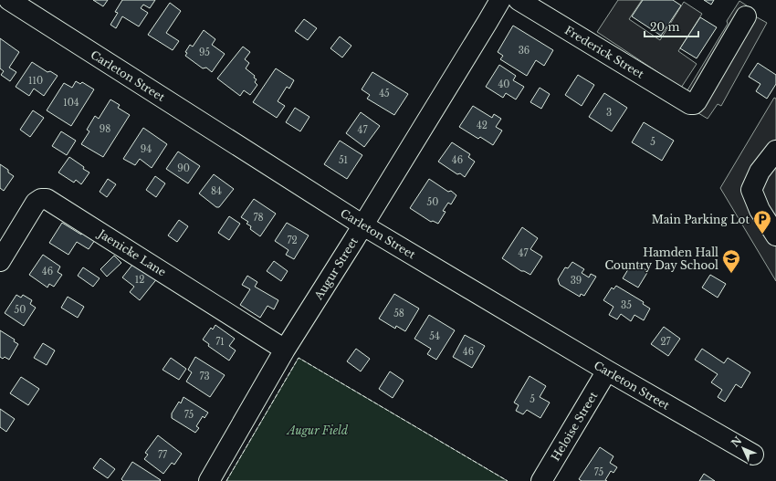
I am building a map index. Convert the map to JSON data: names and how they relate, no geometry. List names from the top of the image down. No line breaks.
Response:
{"streets":{"street":["Frederick Street","Carleton Street","Jaenicke Lane","Augur Street","Heloise Street"]},"crossings":[["Carleton Street","Augur Street"],["Carleton Street","Heloise Street"],["Jaenicke Lane","Augur Street"]],"parks":["Augur Field"],"places":{"parking":["Main Parking Lot"],"school or university":["Hamden Hall Country Day School"]},"house_numbers":["36","95","110","40","45","104","3","42","98","47","5","94","51","46","90","84","50","78","72","47","46","12","39","35","50","58","54","71","27","46","73","5","75","77","75"],"scale_bar":"20 m","north":"top left"}
